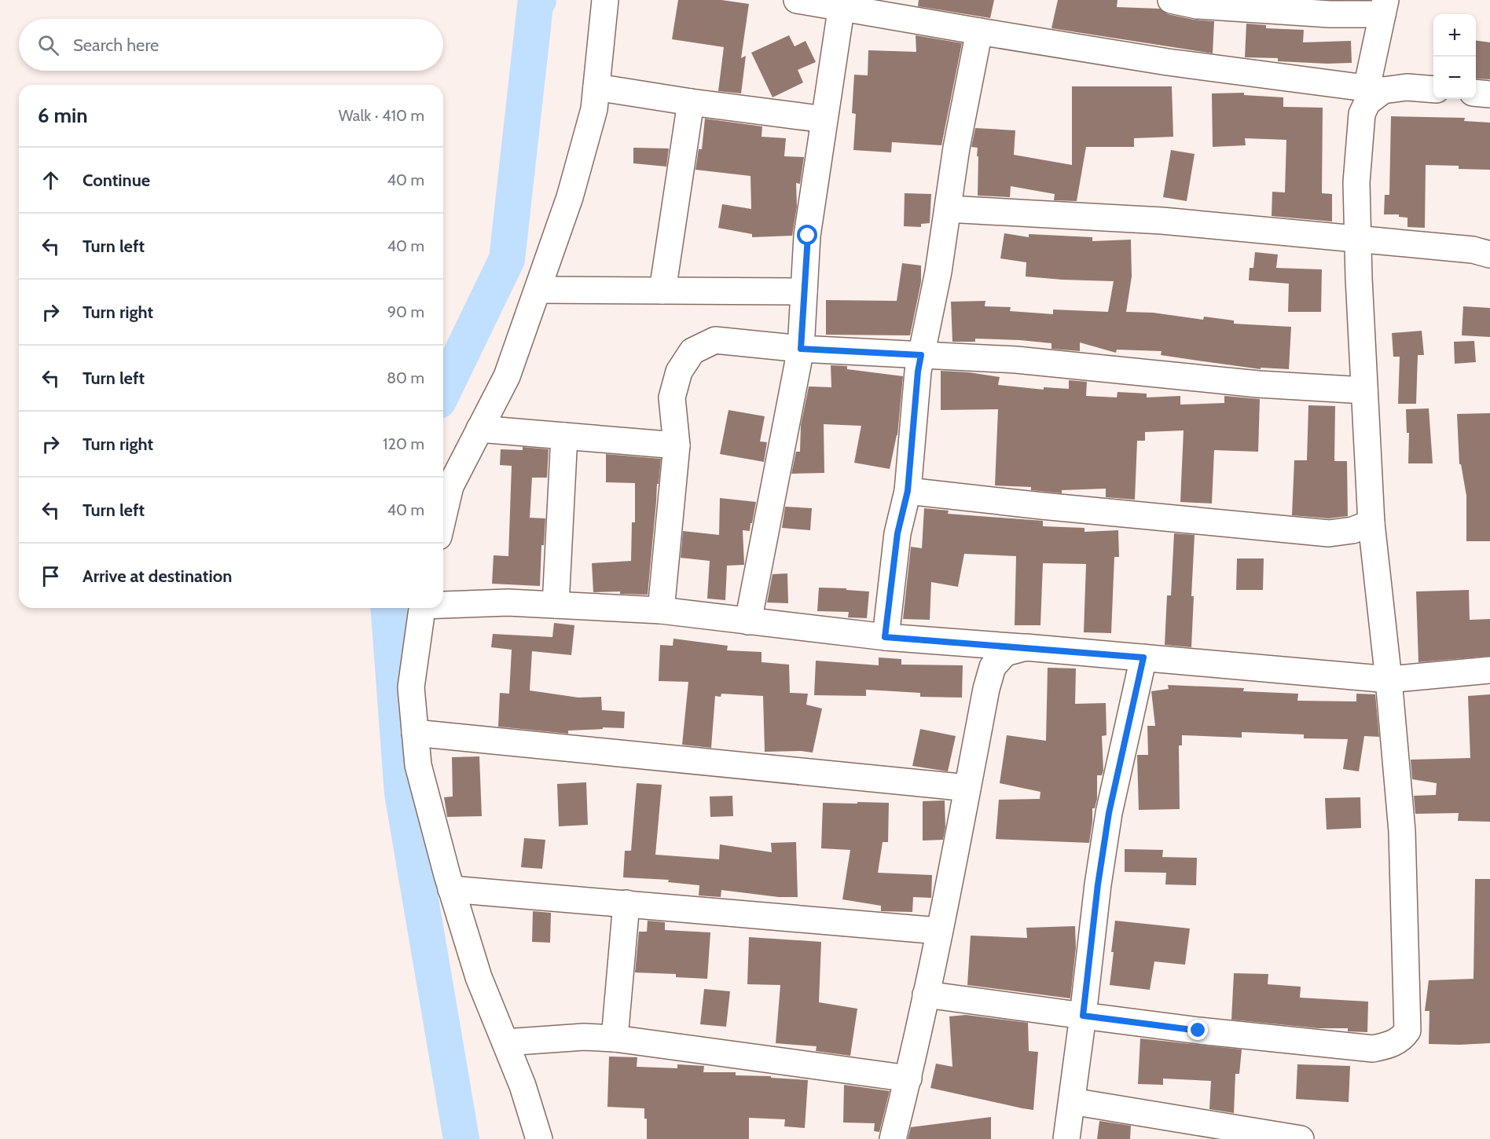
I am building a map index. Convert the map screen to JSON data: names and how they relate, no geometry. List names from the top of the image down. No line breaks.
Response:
{"page":{"map_buttons":["+","−"],"search":"Search here","heading":["6 min","Walk · 410 m"],"list":[["Continue","40 m"],["Turn left","40 m"],["Turn right","90 m"],["Turn left","80 m"],["Turn right","120 m"],["Turn left","40 m"],"Arrive at destination"]}}
